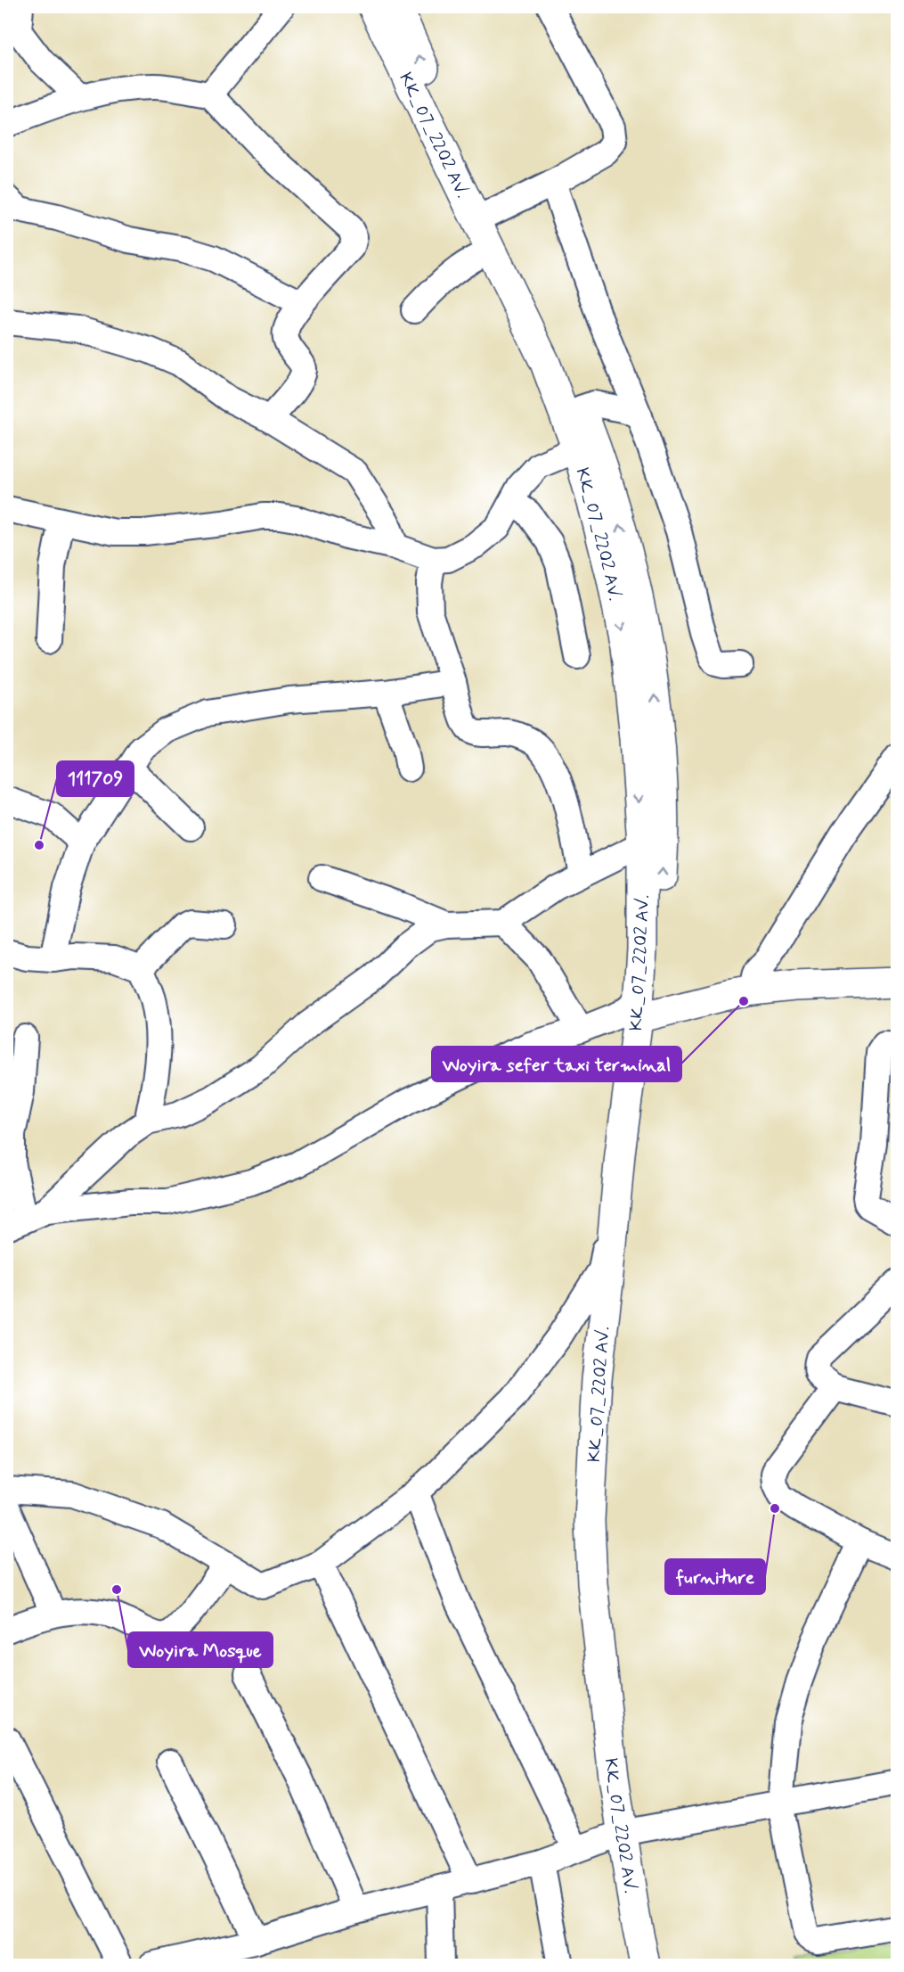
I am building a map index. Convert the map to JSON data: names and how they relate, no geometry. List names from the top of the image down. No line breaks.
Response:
{"streets":{"main road":["KK_07_2202 AV."]},"places":["111709","Woyira sefer taxi terminal","furniture","Woyira Mosque"]}
